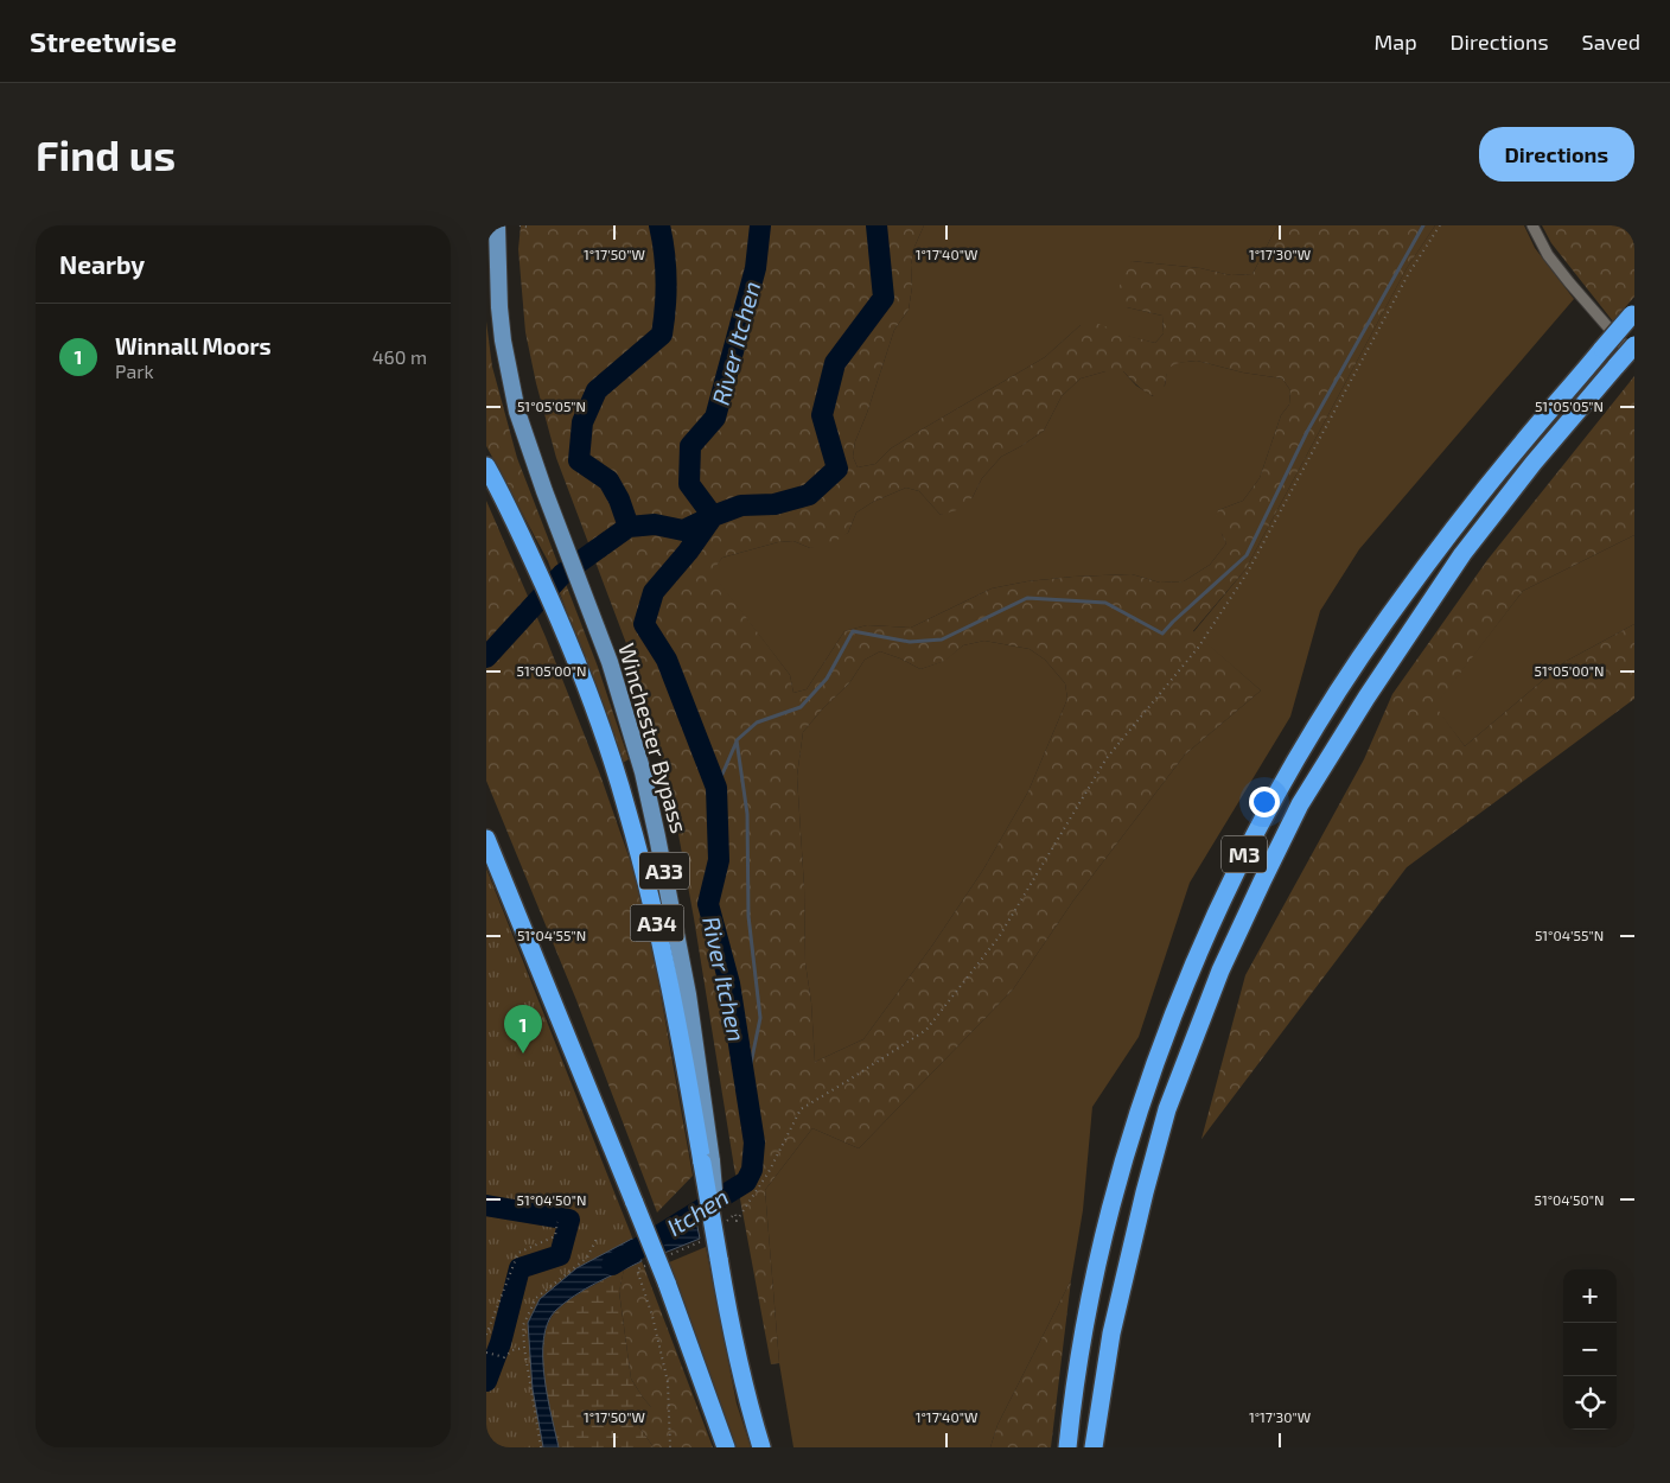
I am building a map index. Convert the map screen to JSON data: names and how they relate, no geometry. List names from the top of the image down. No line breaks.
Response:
{"streets":{"highway":["M3","A34"],"main road":["Winchester Bypass","A33"]},"crossings":[["Winchester Bypass","A34"]],"water":["River Itchen","Itchen"],"page":{"header":"Streetwise","nav":["Map","Directions","Saved"],"buttons":"Directions","title":"Find us","heading":"Nearby","list":[{"mark":"1","name":"Winnall Moors","note":"Park","value":"460 m"}],"pins":"1","map_buttons":["+","−"]},"coordinates":["1°17'50\"W","1°17'40\"W","1°17'30\"W","51°05'05\"N","51°05'00\"N","51°04'55\"N","51°04'50\"N"]}
